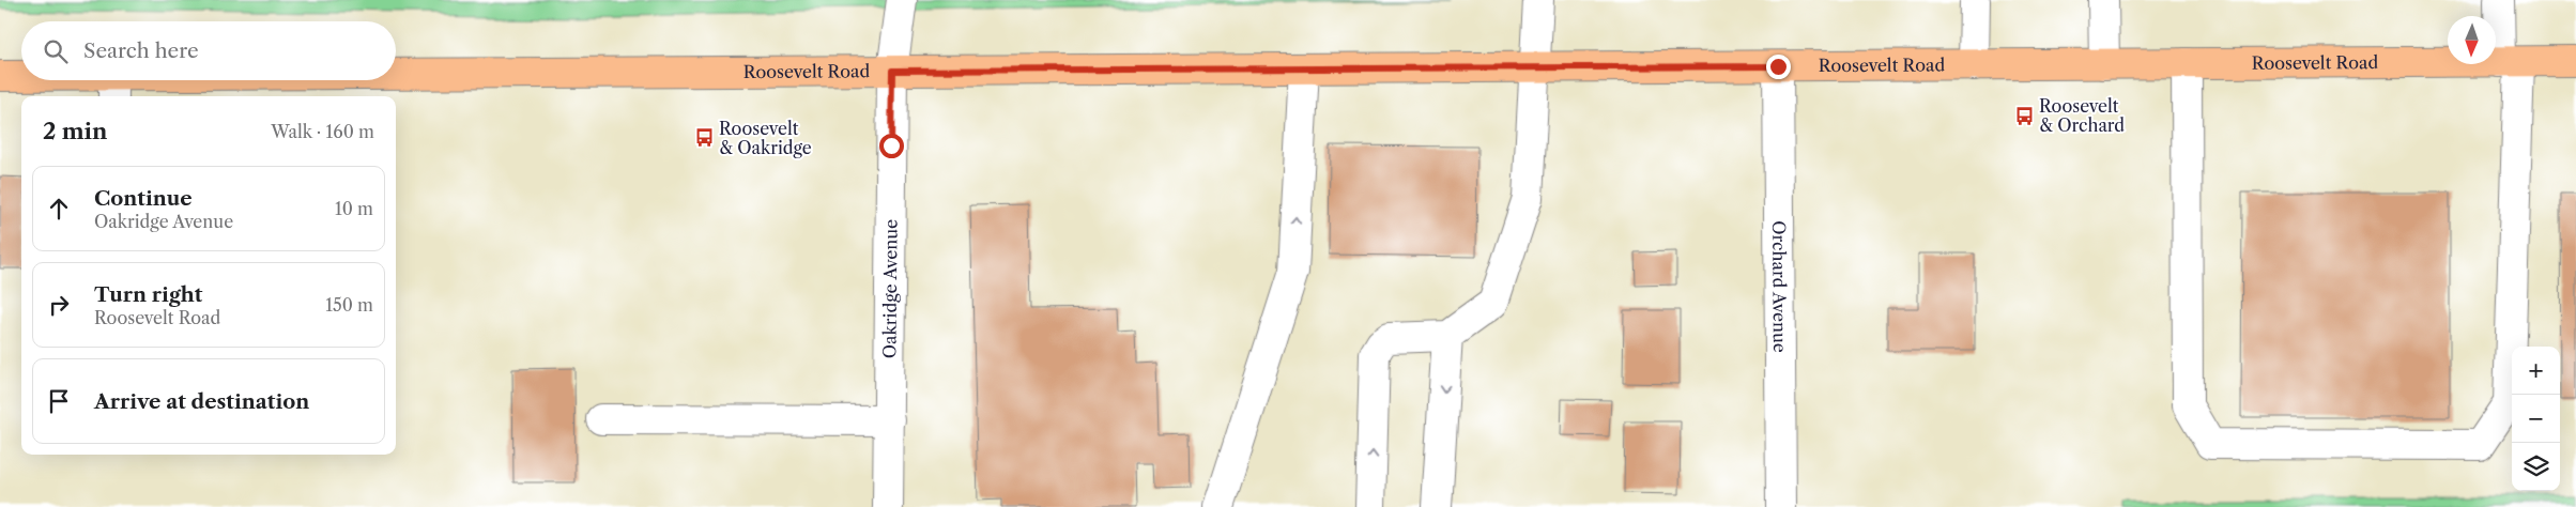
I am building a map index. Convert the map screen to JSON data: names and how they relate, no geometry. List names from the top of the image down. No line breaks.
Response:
{"streets":{"main road":["Roosevelt Road"],"street":["Orchard Avenue","Oakridge Avenue"]},"crossings":[["Roosevelt Road","Orchard Avenue"],["Roosevelt Road","Oakridge Avenue"]],"places":{"bus stop":["Roosevelt & Orchard","Roosevelt & Oakridge"]},"north":"bottom","page":{"search":"Search here","heading":["2 min","Walk · 160 m"],"list":[["Continue","Oakridge Avenue","10 m"],["Turn right","Roosevelt Road","150 m"],"Arrive at destination"],"map_buttons":["+","−"]}}
